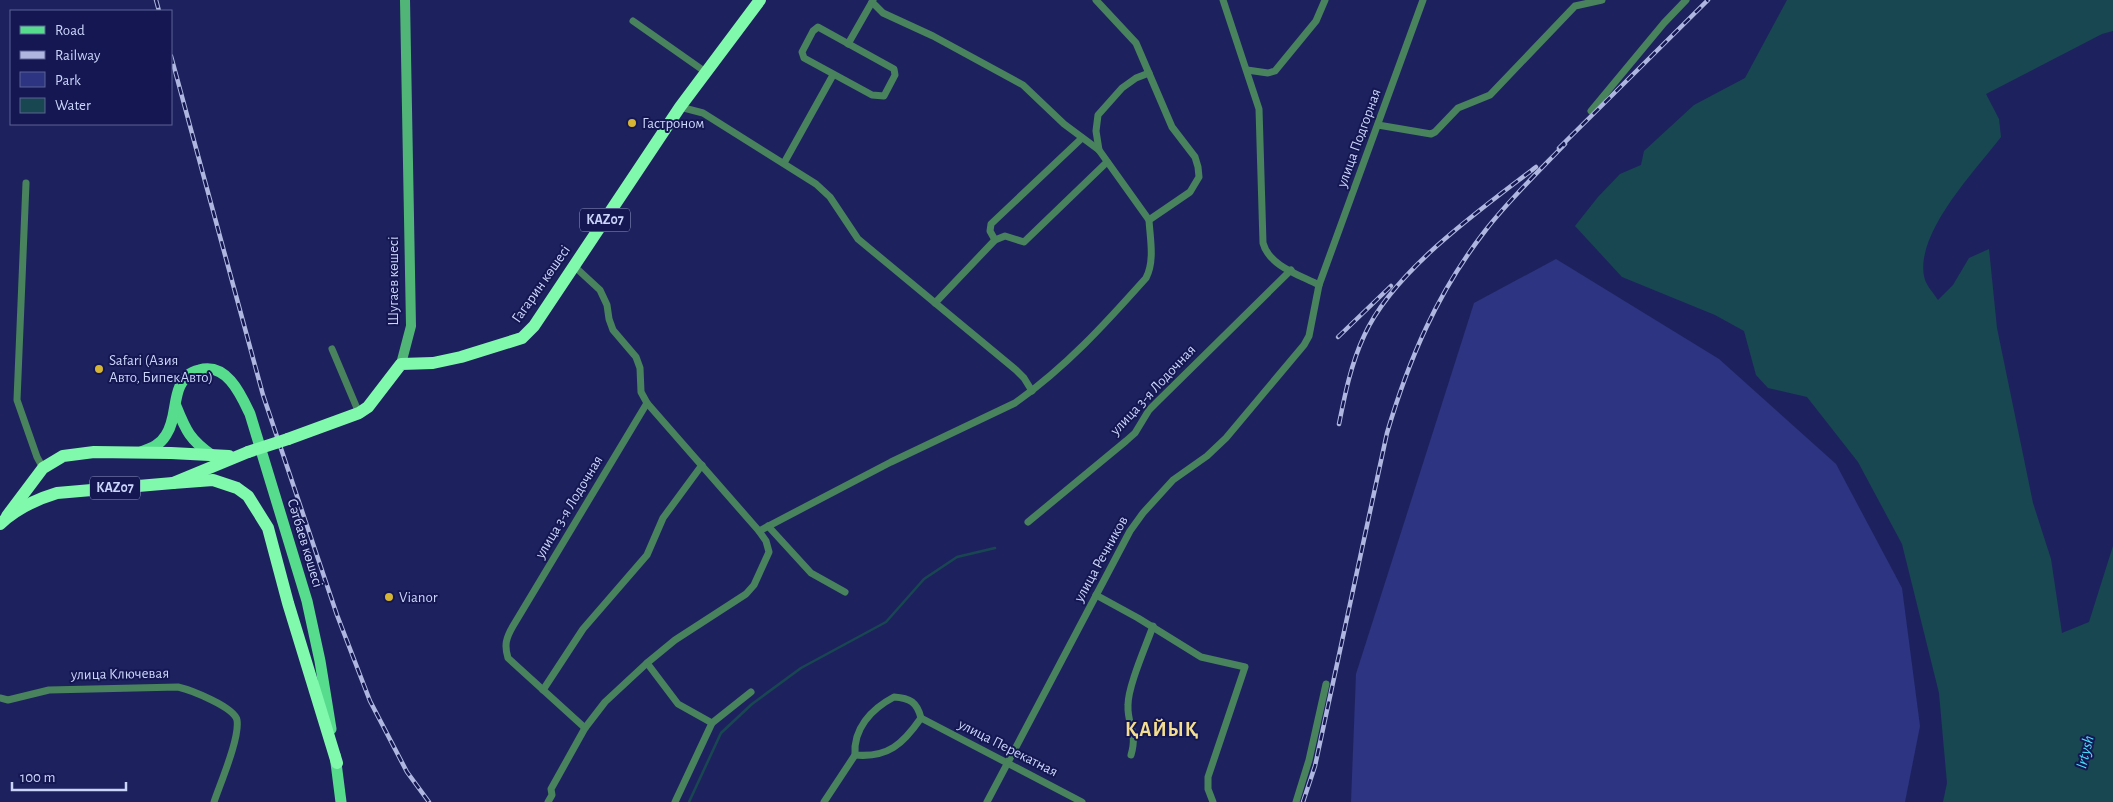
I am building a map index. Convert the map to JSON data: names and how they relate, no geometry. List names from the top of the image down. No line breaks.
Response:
{"streets":{"highway":["KAZ07","Шугаев көшесі","Гагарин көшесі"],"main road":["Сәтбаев көшесі"],"street":["улица Подгорная","улица 3-я Лодочная","улица Речников","улица Ключевая","улица Перекатная"]},"crossings":[["улица Подгорная","улица Речников"],["KAZ07","Шугаев көшесі"],["Шугаев көшесі","Гагарин көшесі"],["Шугаев көшесі","Сәтбаев көшесі"],["улица Речников","улица Перекатная"]],"districts":["ҚАЙЫҚ"],"water":["Irtysh"],"places":["Гастроном","Safari (Азия Авто, БипекАвто)","Vianor"],"legend":["Road","Railway","Park","Water"],"scale_bar":"100 m"}
